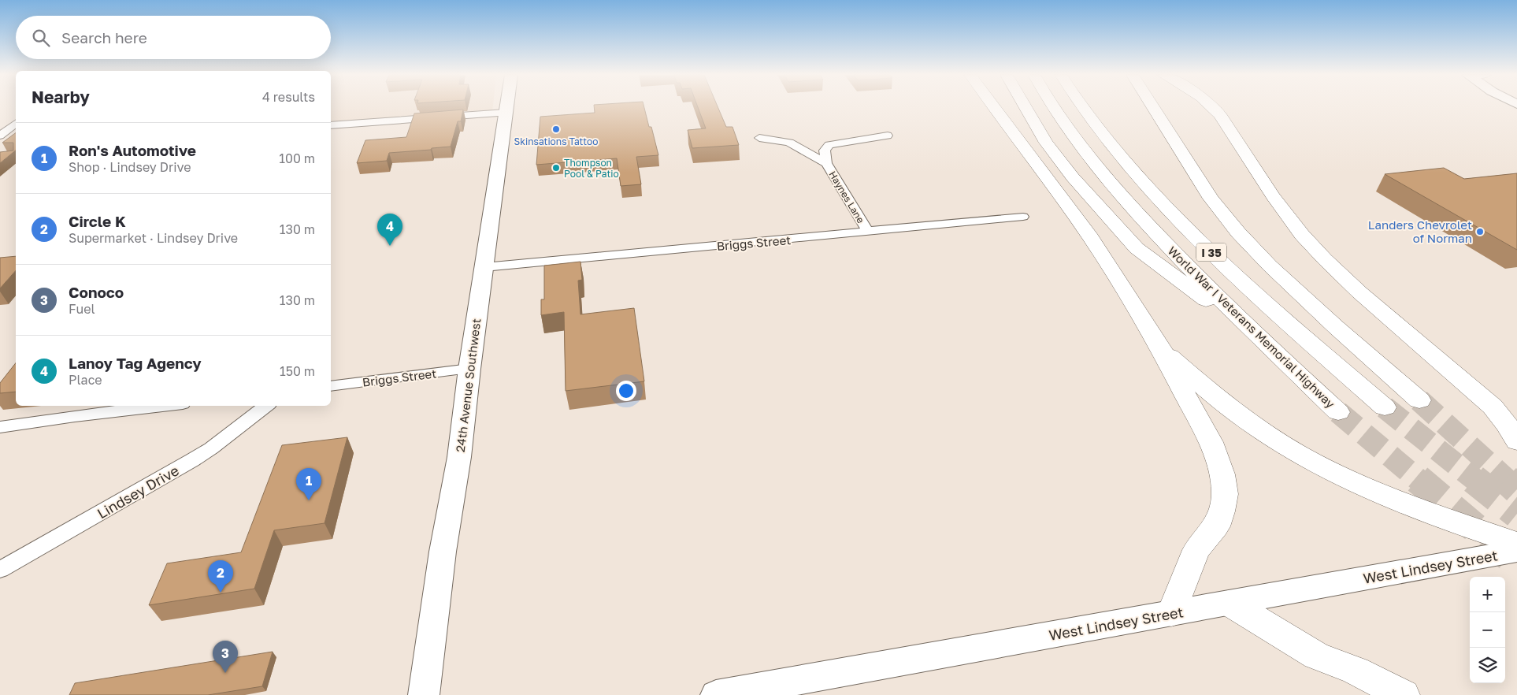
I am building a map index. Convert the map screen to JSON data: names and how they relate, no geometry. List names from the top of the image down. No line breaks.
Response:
{"streets":{"highway":["I 35","World War I Veterans Memorial Highway"],"main road":["24th Avenue Southwest","West Lindsey Street"],"street":["Haynes Lane","Briggs Street","Lindsey Drive"]},"crossings":[["Haynes Lane","Briggs Street"],["Briggs Street","24th Avenue Southwest"]],"places":["Skinsations Tattoo","Thompson Pool & Patio","Landers Chevrolet of Norman"],"page":{"search":"Search here","heading":["Nearby","4 results"],"list":[{"mark":"1","name":"Ron's Automotive","note":"Shop · Lindsey Drive","value":"100 m"},{"mark":"2","name":"Circle K","note":"Supermarket · Lindsey Drive","value":"130 m"},{"mark":"3","name":"Conoco","note":"Fuel","value":"130 m"},{"mark":"4","name":"Lanoy Tag Agency","note":"Place","value":"150 m"}],"pins":["4","1","2","3"],"map_buttons":["+","−"]}}
